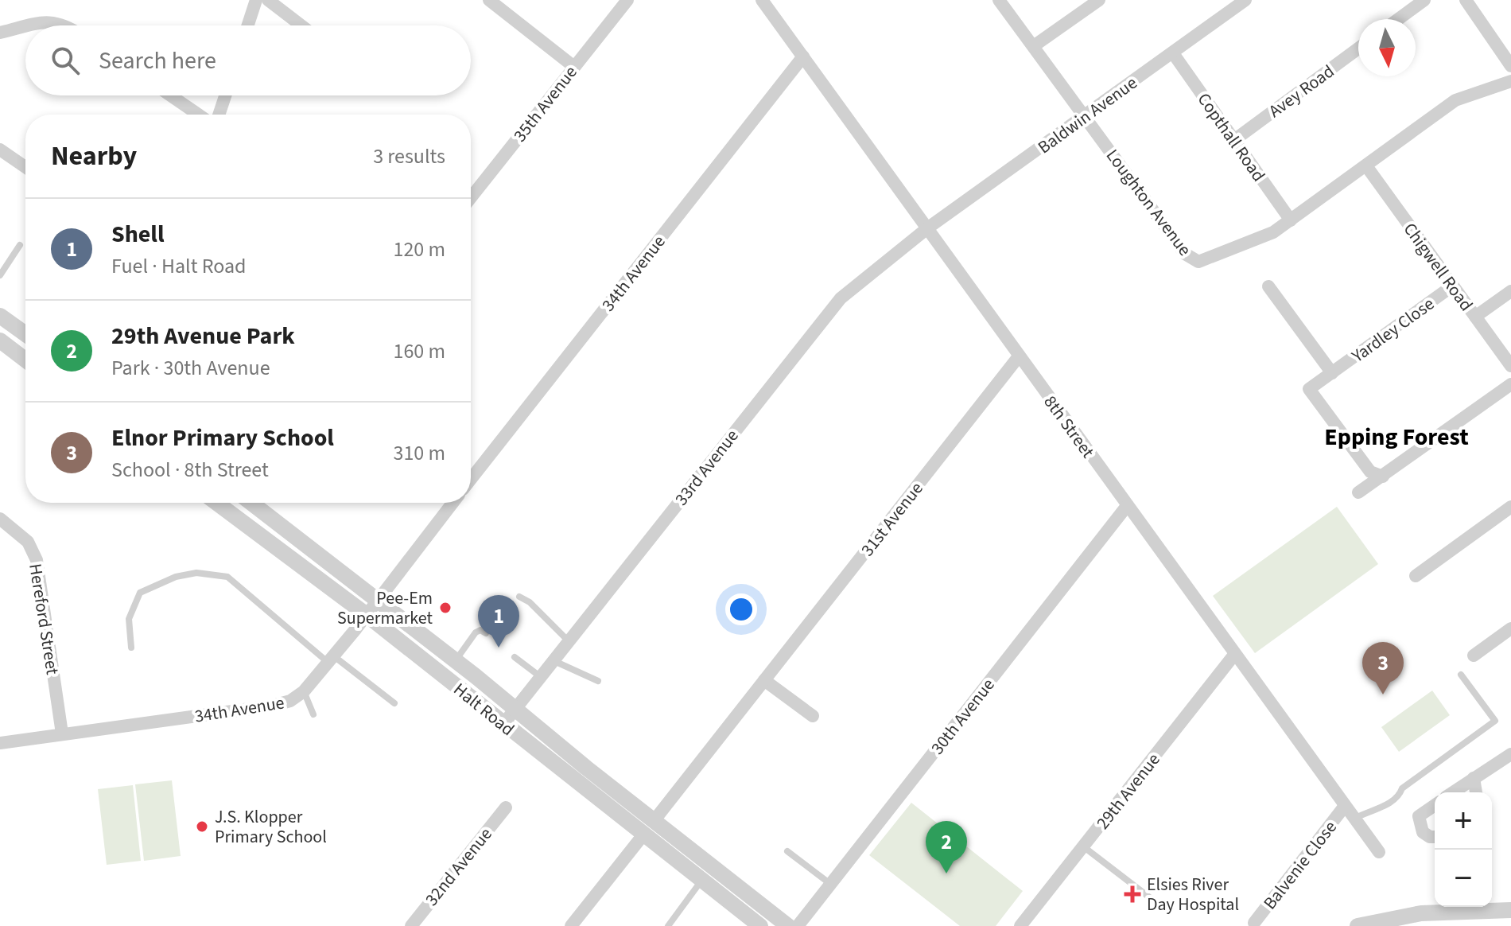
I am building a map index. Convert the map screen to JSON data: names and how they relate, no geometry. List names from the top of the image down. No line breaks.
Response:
{"streets":{"street":["Avey Road","35th Avenue","Baldwin Avenue","Copthall Road","Loughton Avenue","Chigwell Road","34th Avenue","Yardley Close","8th Street","33rd Avenue","31st Avenue","Hereford Street","Halt Road","30th Avenue","29th Avenue","Balvenie Close","32nd Avenue"]},"crossings":[["Avey Road","Copthall Road"],["Baldwin Avenue","Copthall Road"],["Baldwin Avenue","Loughton Avenue"],["Baldwin Avenue","8th Street"],["Baldwin Avenue","33rd Avenue"],["Copthall Road","Loughton Avenue"],["Loughton Avenue","Chigwell Road"],["Chigwell Road","Yardley Close"],["34th Avenue","8th Street"],["34th Avenue","Hereford Street"],["34th Avenue","Halt Road"],["8th Street","33rd Avenue"],["8th Street","31st Avenue"],["8th Street","30th Avenue"],["8th Street","29th Avenue"],["8th Street","Balvenie Close"],["33rd Avenue","Halt Road"],["31st Avenue","Halt Road"]],"districts":["Epping Forest"],"places":{"other":["Pee-Em Supermarket","J.S. Klopper Primary School"],"health":["Elsies River Day Hospital"]},"north":"bottom","page":{"search":"Search here","heading":["Nearby","3 results"],"list":[{"mark":"1","name":"Shell","note":"Fuel · Halt Road","value":"120 m"},{"mark":"2","name":"29th Avenue Park","note":"Park · 30th Avenue","value":"160 m"},{"mark":"3","name":"Elnor Primary School","note":"School · 8th Street","value":"310 m"}],"pins":["1","3","2"],"map_buttons":["+","−"]}}
